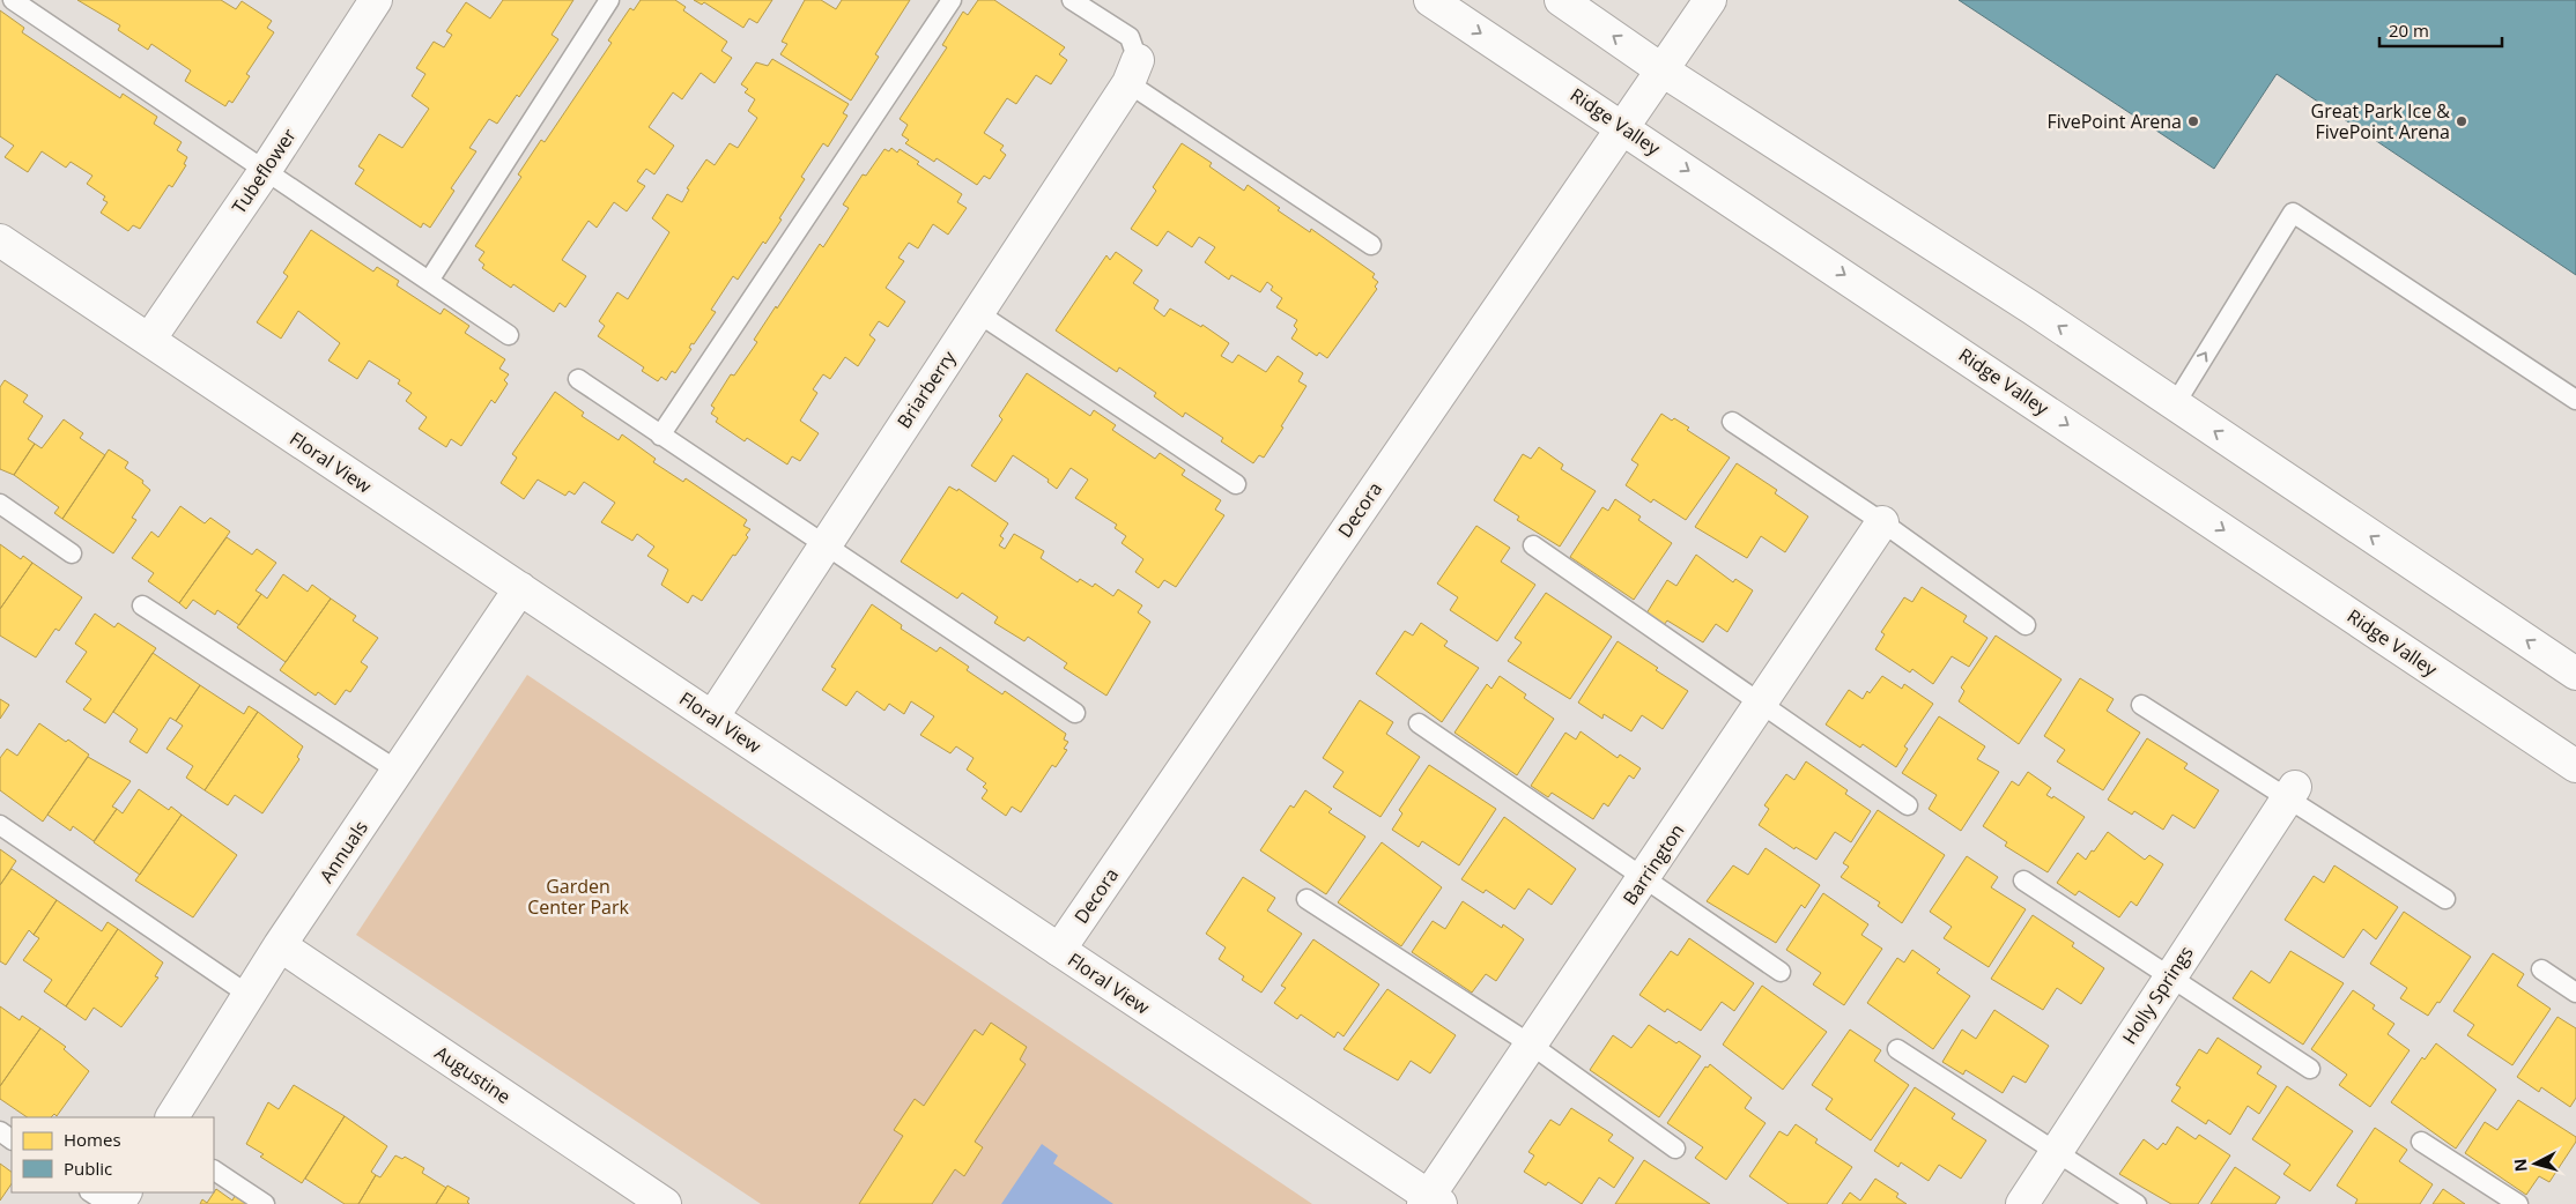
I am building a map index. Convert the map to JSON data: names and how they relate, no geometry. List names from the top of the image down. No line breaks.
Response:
{"streets":{"street":["Ridge Valley","Tubeflower","Briarberry","Floral View","Decora","Annuals","Barrington","Holly Springs","Augustine"]},"crossings":[["Ridge Valley","Decora"],["Tubeflower","Floral View"],["Briarberry","Floral View"],["Floral View","Decora"],["Floral View","Annuals"],["Floral View","Barrington"],["Annuals","Augustine"]],"parks":["Garden Center Park"],"places":["FivePoint Arena","Great Park Ice & FivePoint Arena"],"legend":["Homes","Public"],"scale_bar":"20 m","north":"left"}
